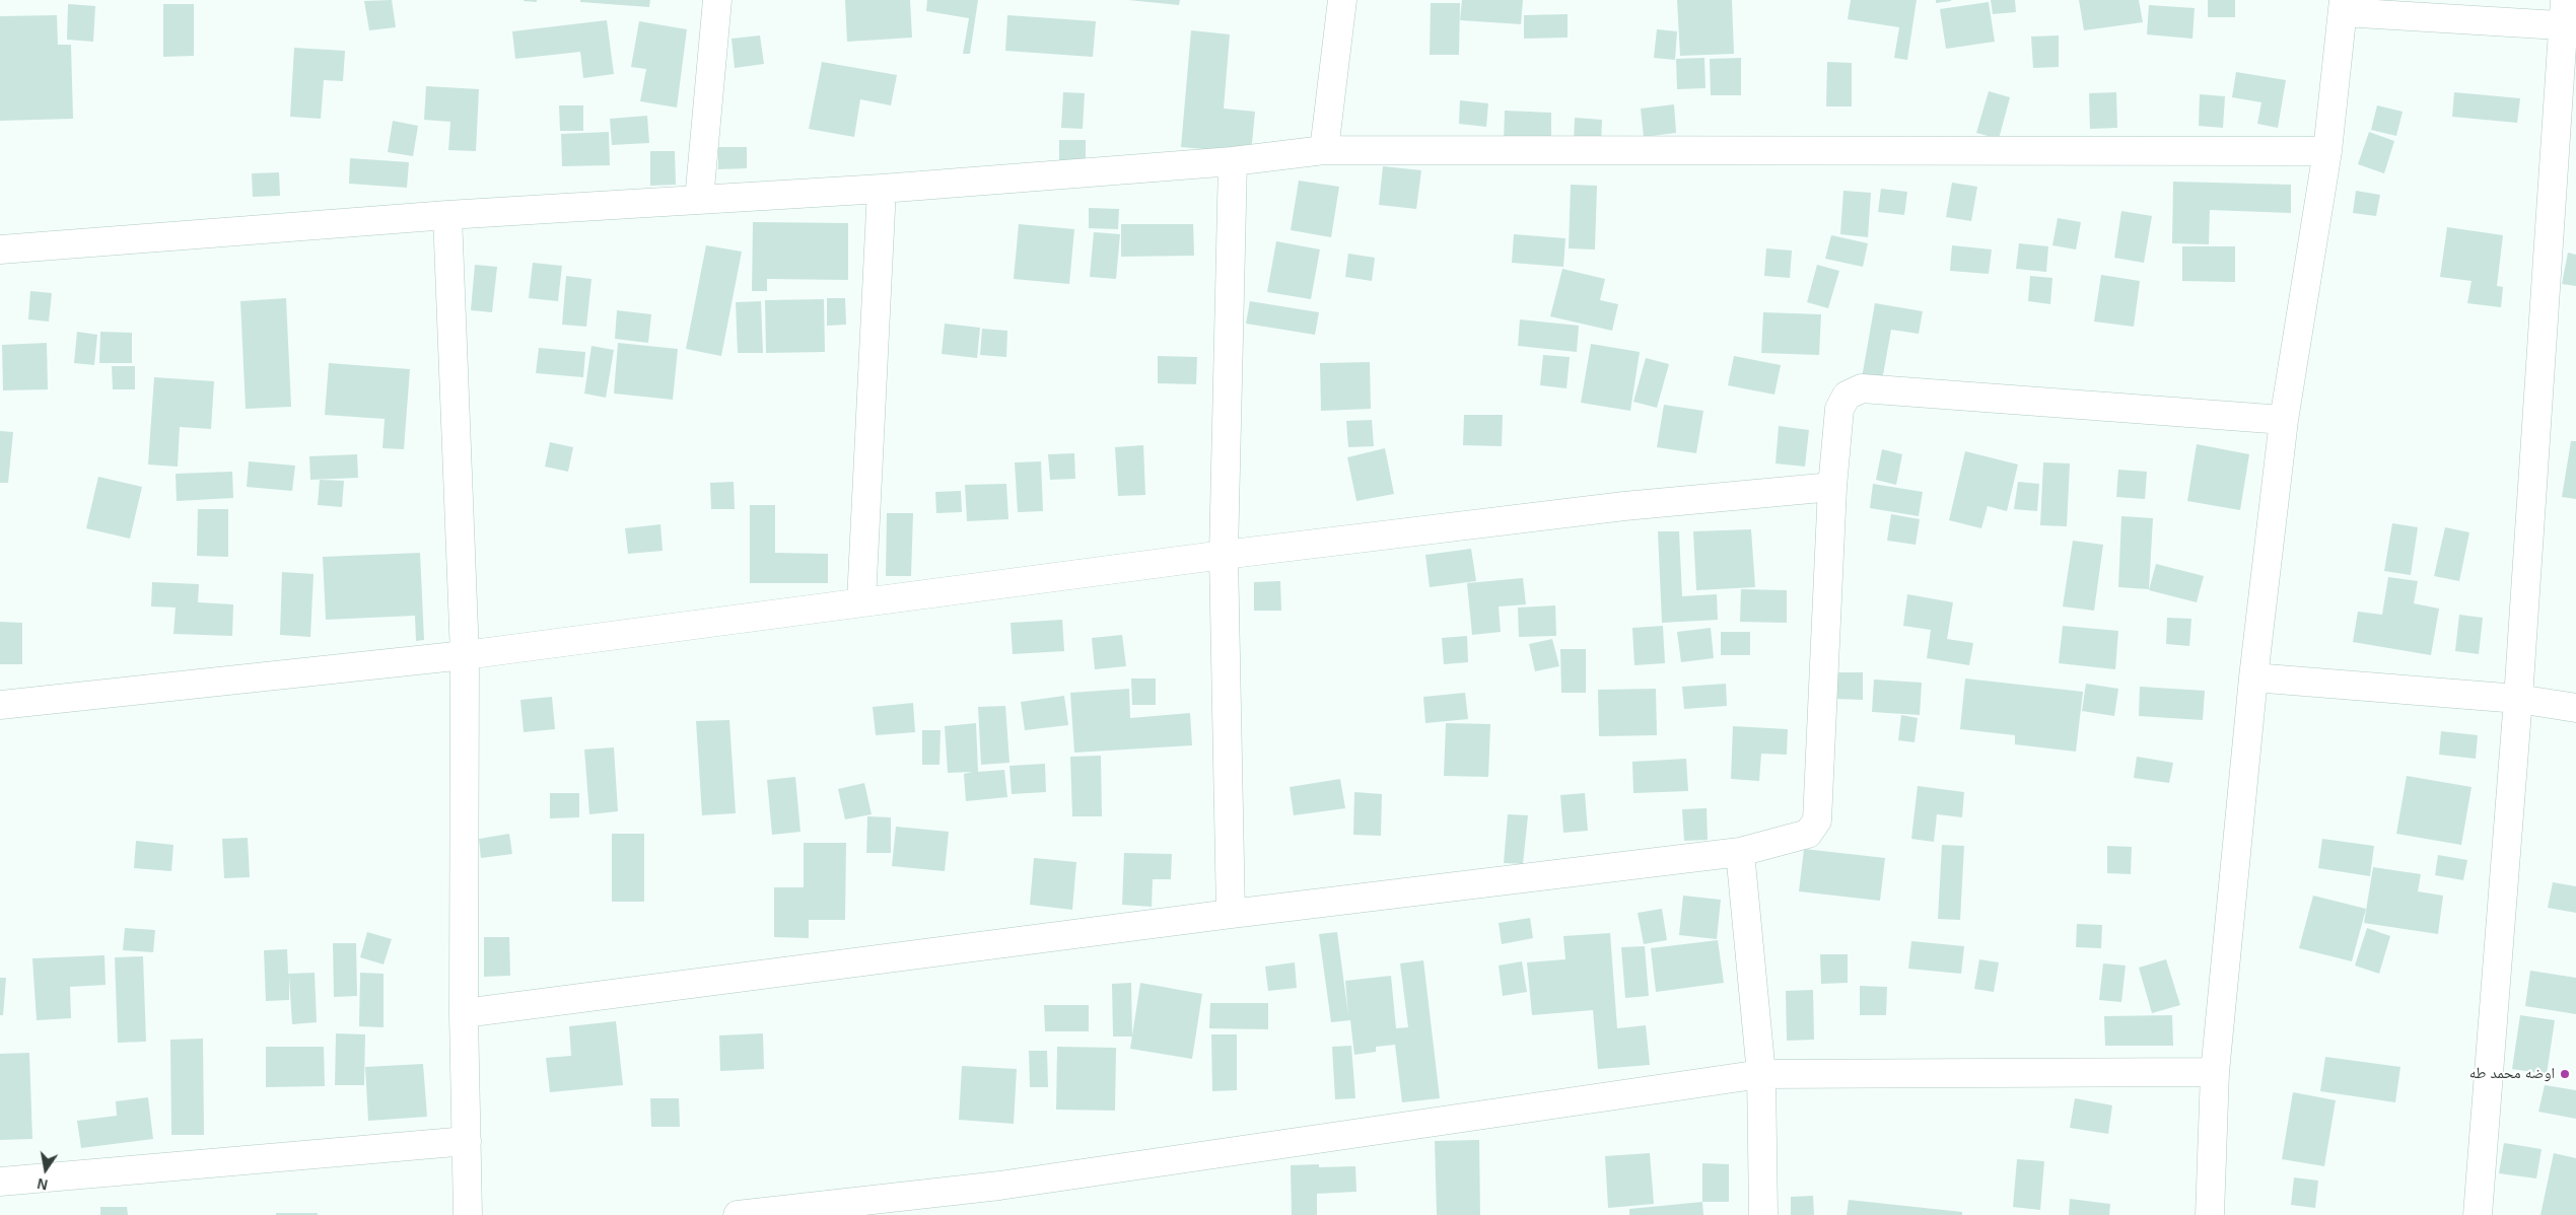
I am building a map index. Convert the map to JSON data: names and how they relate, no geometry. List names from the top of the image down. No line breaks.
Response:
{"places":["اوضه محمد طه"],"north":"bottom"}
